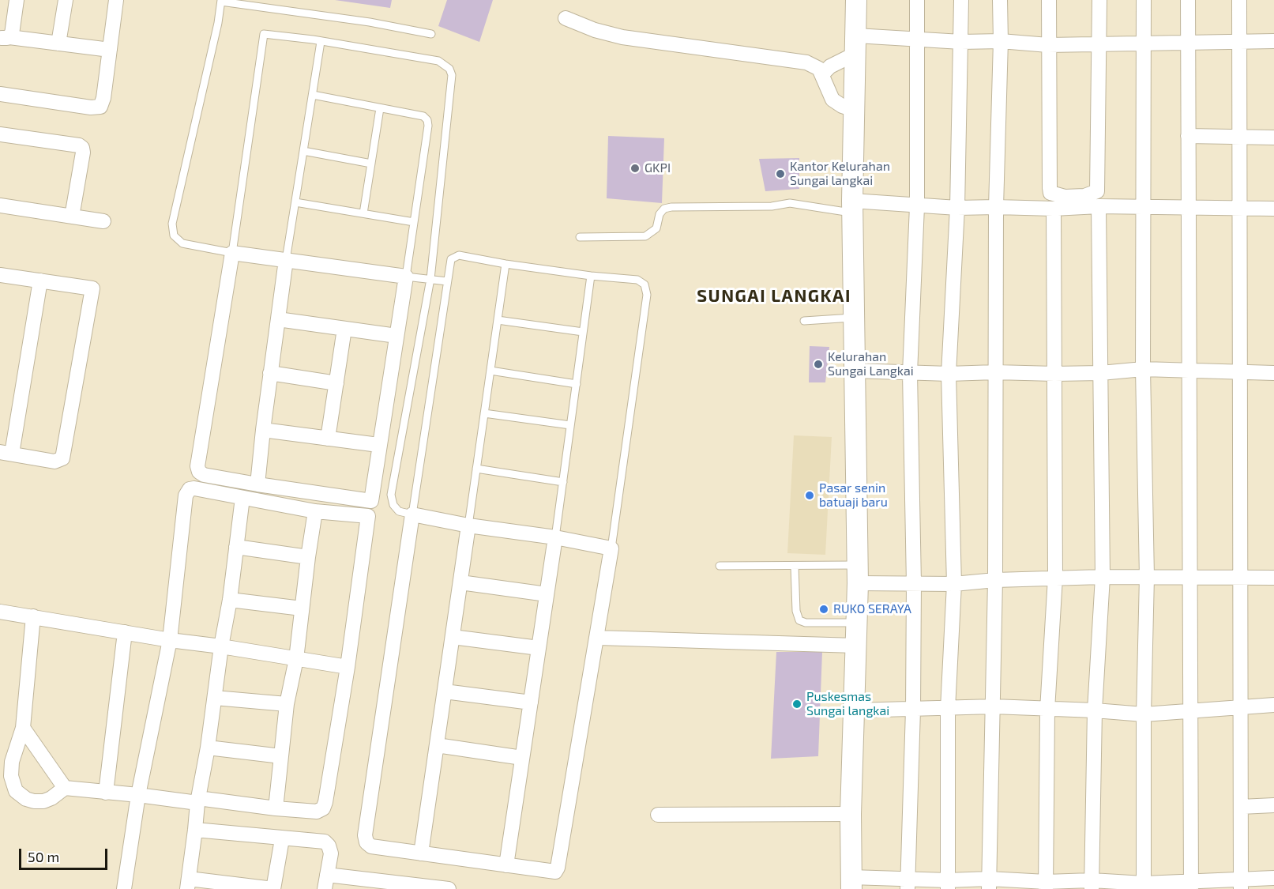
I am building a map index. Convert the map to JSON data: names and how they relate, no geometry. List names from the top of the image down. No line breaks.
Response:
{"districts":["SUNGAI LANGKAI"],"places":["GKPI","Kantor Kelurahan Sungai langkai","Kelurahan Sungai Langkai","Pasar senin batuaji baru","RUKO SERAYA","Puskesmas Sungai langkai"],"scale_bar":"50 m"}
